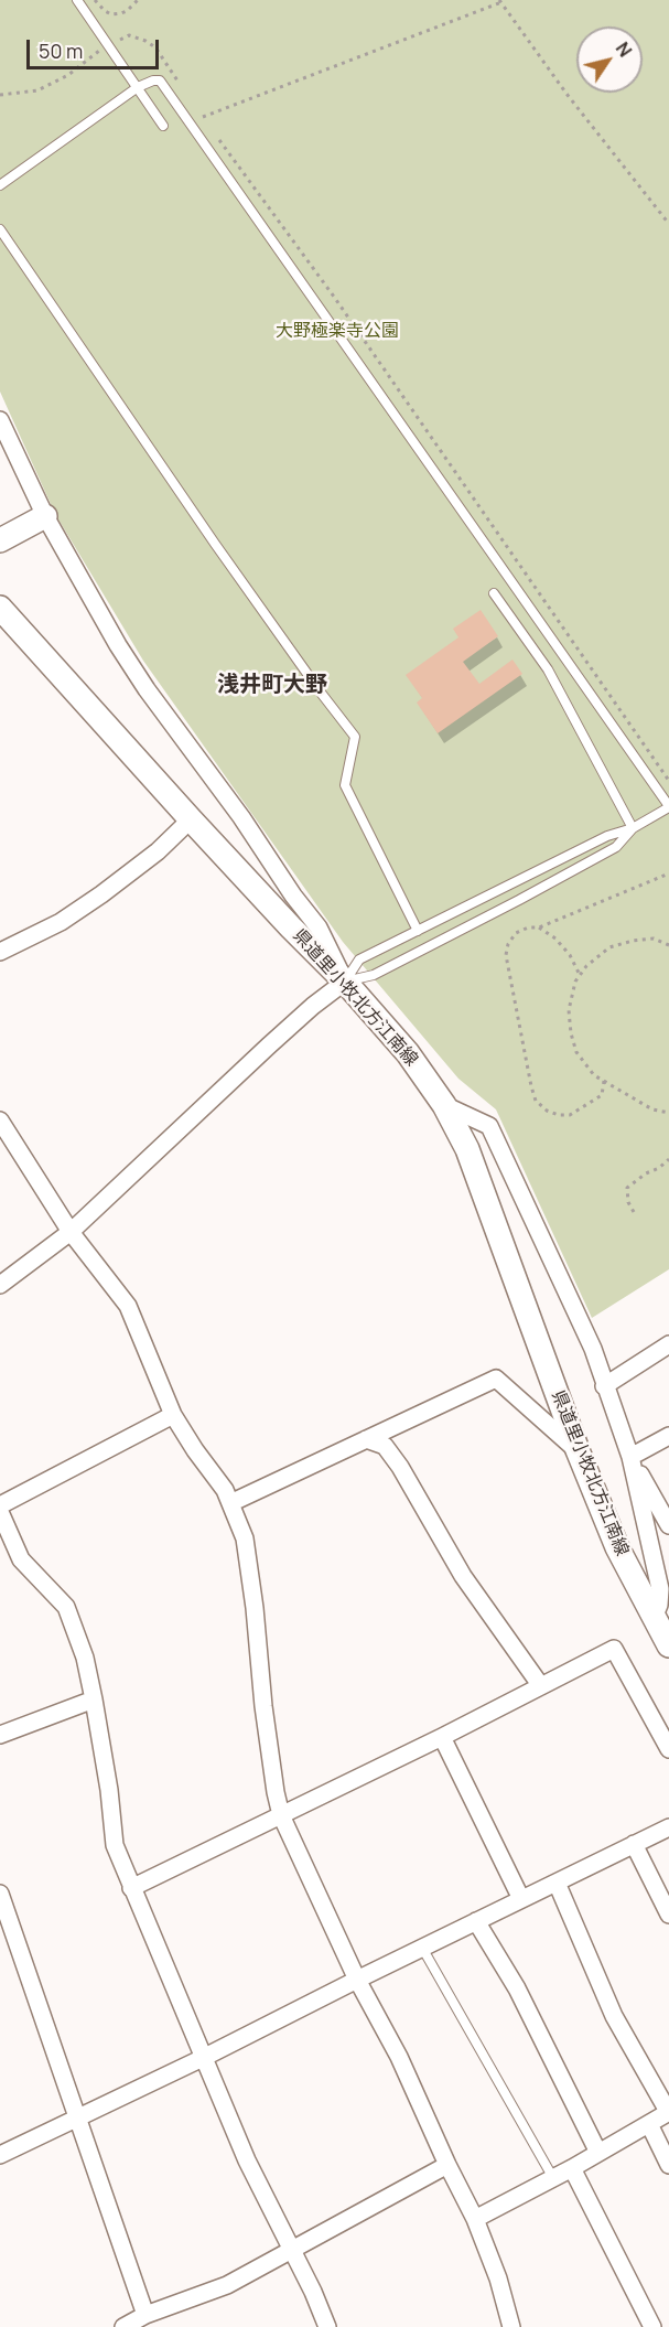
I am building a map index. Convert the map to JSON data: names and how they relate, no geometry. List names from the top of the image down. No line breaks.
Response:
{"streets":{"main road":["県道里小牧北方江南線"]},"districts":["浅井町大野"],"parks":["大野極楽寺公園"],"scale_bar":"50 m","north":"top right"}
